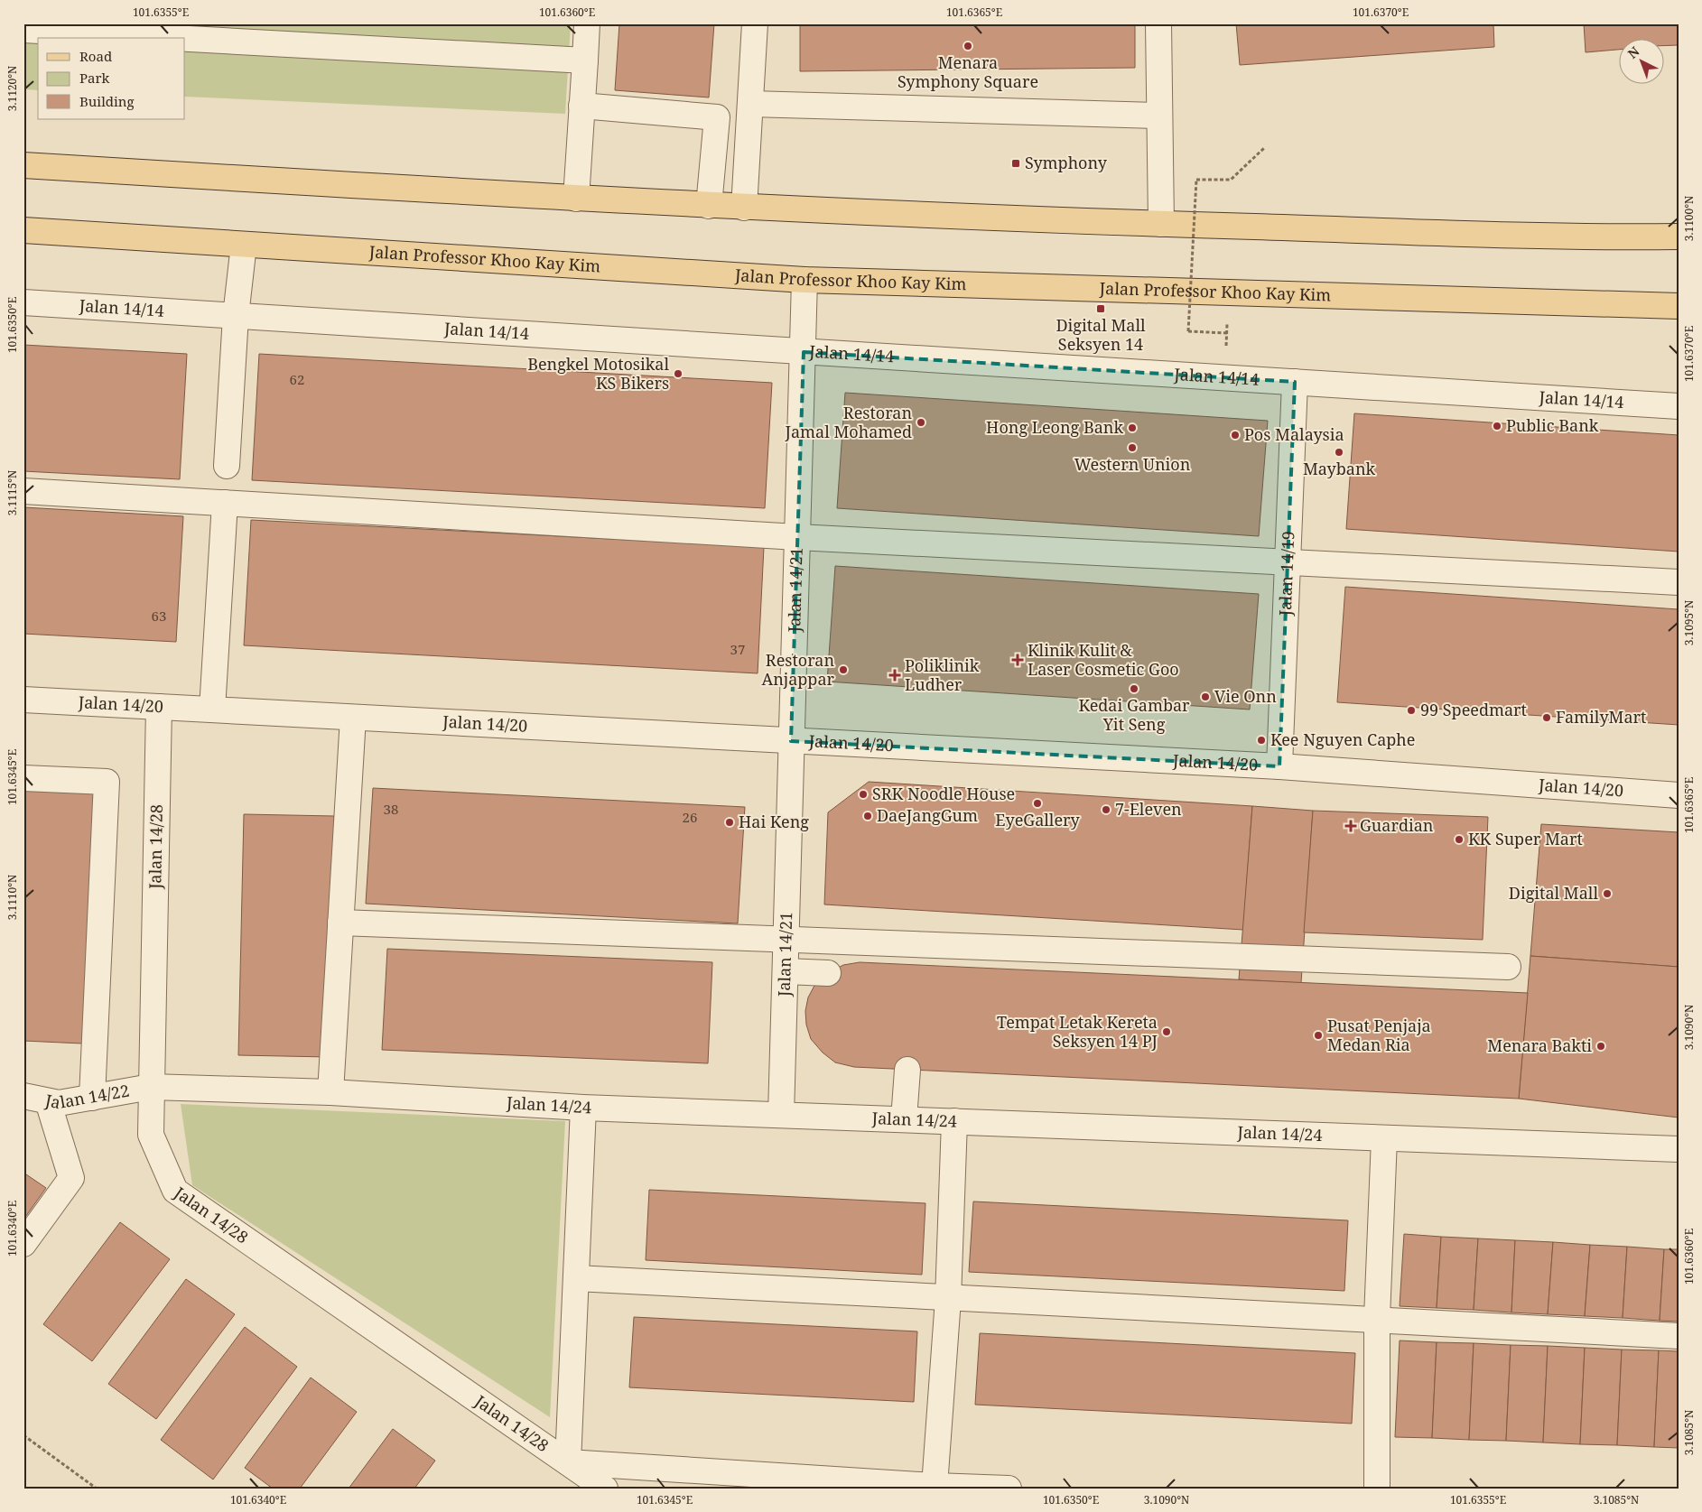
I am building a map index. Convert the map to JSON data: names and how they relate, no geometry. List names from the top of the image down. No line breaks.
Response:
{"streets":{"main road":["Jalan Professor Khoo Kay Kim"],"street":["Jalan 14/14","Jalan 14/19","Jalan 14/21","Jalan 14/20","Jalan 14/28","Jalan 14/22","Jalan 14/24"]},"crossings":[["Jalan Professor Khoo Kay Kim","Jalan 14/21"],["Jalan 14/14","Jalan 14/19"],["Jalan 14/14","Jalan 14/21"],["Jalan 14/19","Jalan 14/20"],["Jalan 14/21","Jalan 14/20"],["Jalan 14/21","Jalan 14/24"],["Jalan 14/20","Jalan 14/28"],["Jalan 14/28","Jalan 14/22"],["Jalan 14/28","Jalan 14/24"],["Jalan 14/22","Jalan 14/24"]],"places":{"other":["Menara Symphony Square","Bengkel Motosikal KS Bikers","Restoran Jamal Mohamed","Public Bank","Hong Leong Bank","Pos Malaysia","Western Union","Maybank","Restoran Anjappar","Kedai Gambar Yit Seng","Vie Onn","99 Speedmart","FamilyMart","Kee Nguyen Caphe","SRK Noodle House","EyeGallery","7-Eleven","DaeJangGum","Hai Keng","KK Super Mart","Digital Mall","Tempat Letak Kereta Seksyen 14 PJ","Pusat Penjaja Medan Ria","Menara Bakti"],"transit":["Symphony","Digital Mall Seksyen 14"],"health":["Klinik Kulit & Laser Cosmetic Goo","Poliklinik Ludher","Guardian"]},"house_numbers":["62","63","37","38","26"],"legend":["Road","Park","Building"],"north":"top left","coordinates":["101.6355°E","101.6360°E","101.6365°E","101.6370°E","3.1120°N","3.1100°N","101.6350°E","3.1115°N","3.1095°N","101.6345°E","3.1110°N","3.1090°N","101.6340°E","3.1085°N"]}
